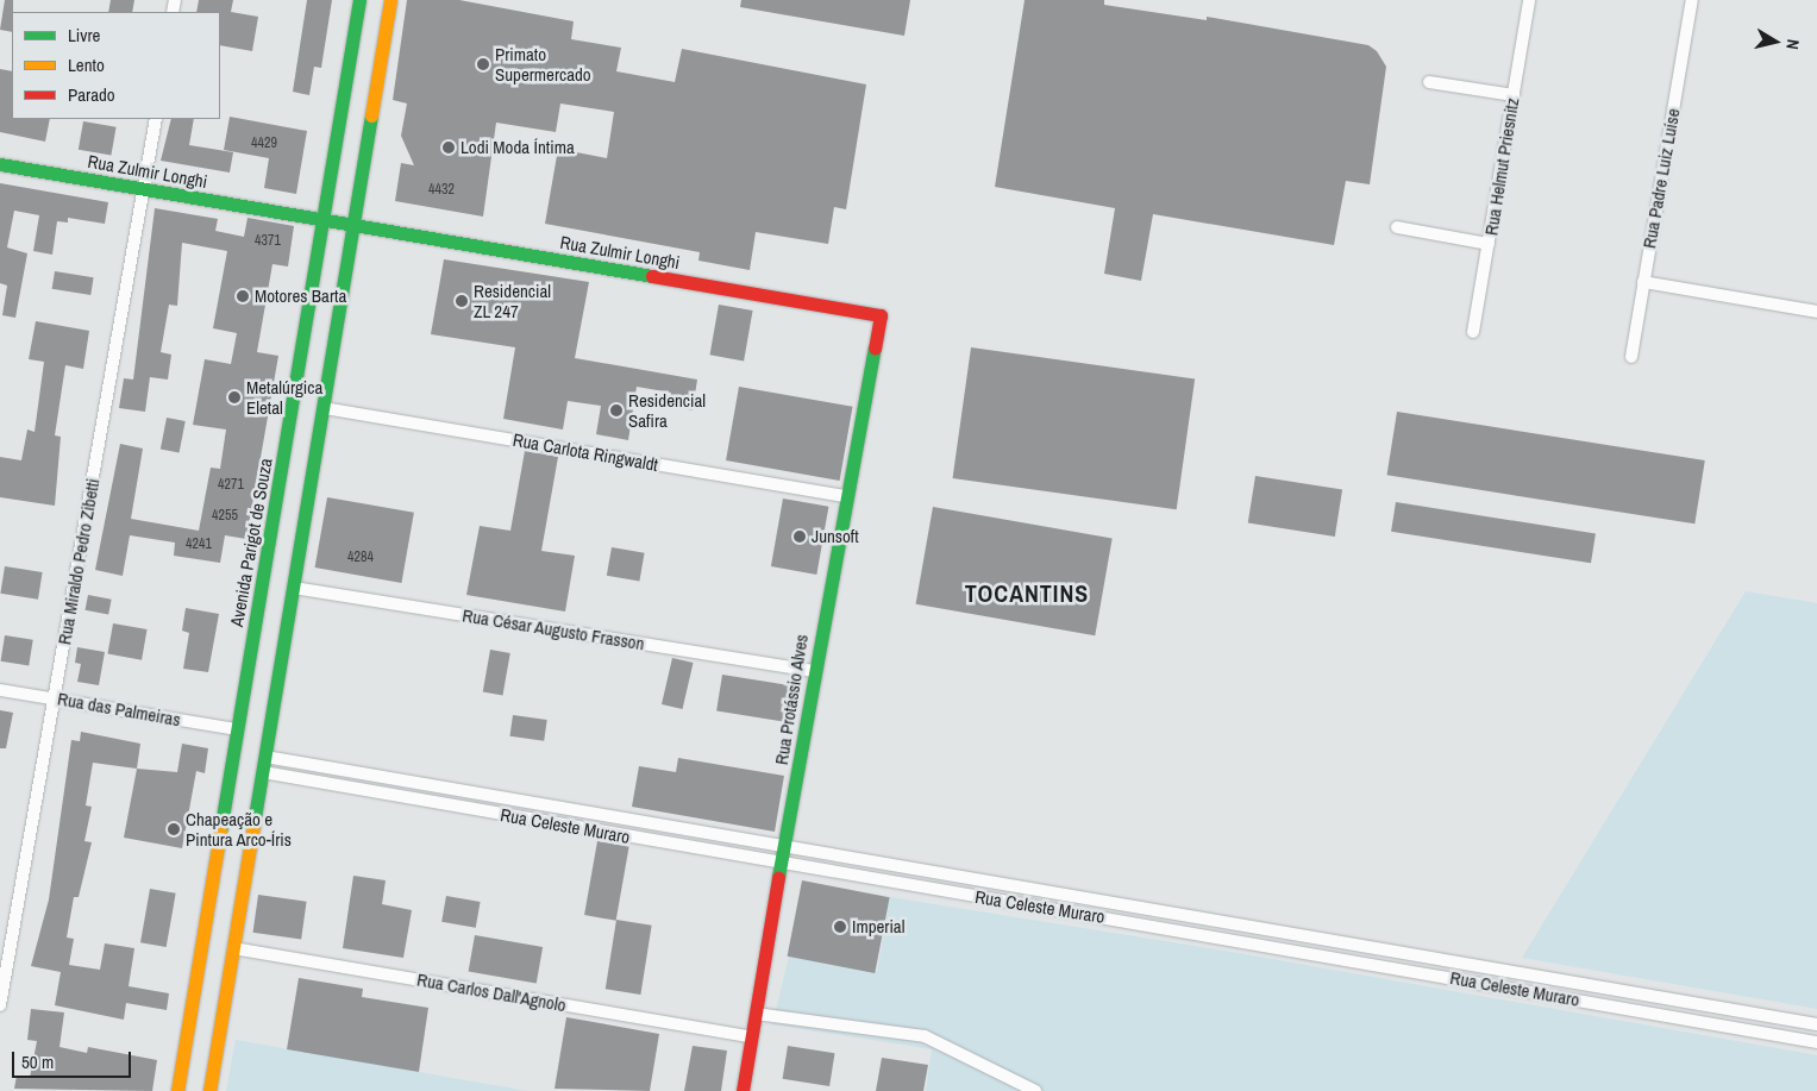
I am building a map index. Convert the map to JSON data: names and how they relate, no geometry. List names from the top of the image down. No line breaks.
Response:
{"streets":{"main road":["Rua Zulmir Longhi","Avenida Parigot de Souza","Rua Protássio Alves"],"street":["Rua Helmut Priesnitz","Rua Padre Luiz Luíse","Rua Carlota Ringwaldt","Rua Miraldo Pedro Zibetti","Rua César Augusto Frasson","Rua das Palmeiras","Rua Celeste Muraro","Rua Carlos Dall'Agnolo"]},"crossings":[["Rua Zulmir Longhi","Avenida Parigot de Souza"],["Rua Zulmir Longhi","Rua Miraldo Pedro Zibetti"],["Rua Zulmir Longhi","Rua Protássio Alves"],["Rua Carlota Ringwaldt","Rua Protássio Alves"],["Avenida Parigot de Souza","Rua das Palmeiras"],["Rua Miraldo Pedro Zibetti","Rua das Palmeiras"],["Rua César Augusto Frasson","Rua Protássio Alves"],["Rua Protássio Alves","Rua Celeste Muraro"],["Rua Protássio Alves","Rua Carlos Dall'Agnolo"]],"districts":["TOCANTINS"],"places":["Primato Supermercado","Lodi Moda Íntima","Motores Barta","Residencial ZL 247","Metalúrgica Eletal","Residencial Safira","Junsoft","Chapeação e Pintura Arco-Íris","Imperial"],"house_numbers":["4429","4432","4371","4271","4255","4241","4284"],"legend":["Livre","Lento","Parado"],"scale_bar":"50 m","north":"right"}
